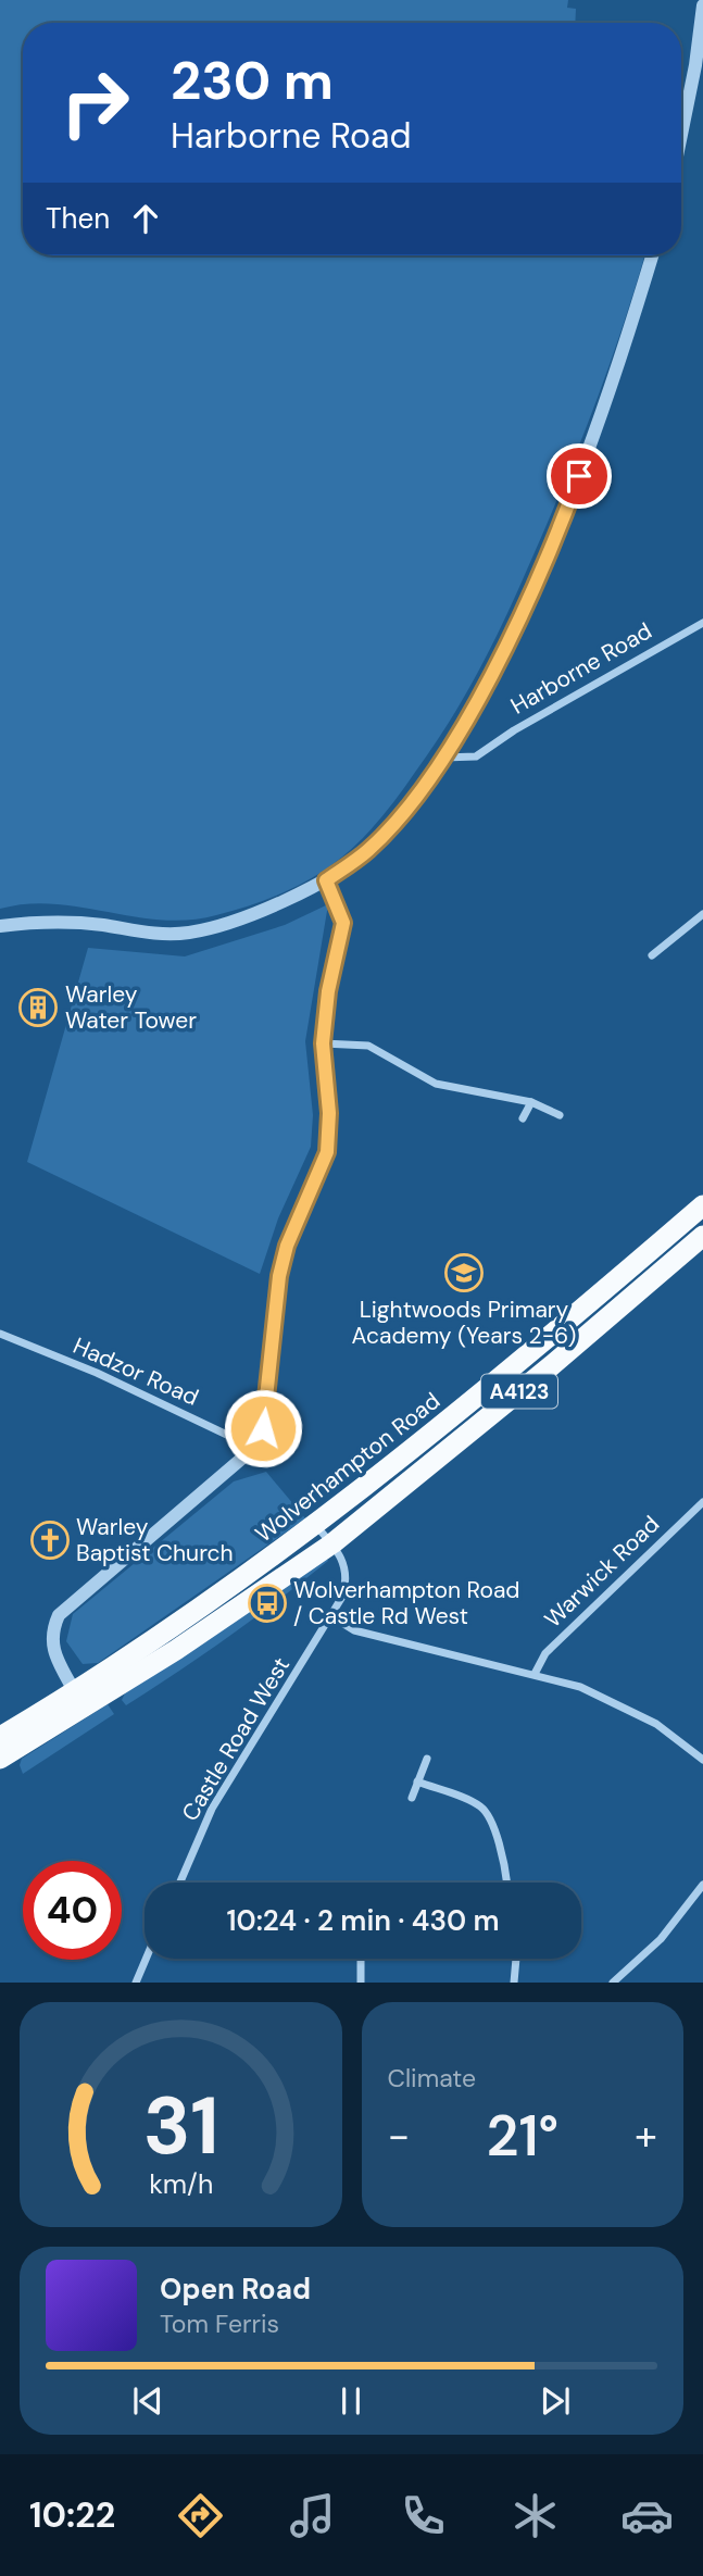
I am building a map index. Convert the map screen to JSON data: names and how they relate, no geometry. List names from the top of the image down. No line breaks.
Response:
{"streets":{"highway":["A4123","Wolverhampton Road"],"street":["Harborne Road","Hadzor Road","Warwick Road","Castle Road West"]},"crossings":[["Wolverhampton Road","Castle Road West"]],"places":{"building":["Warley Water Tower"],"school or university":["Lightwoods Primary Academy (Years 2-6)"],"church":["Warley Baptist Church"],"bus stop":["Wolverhampton Road / Castle Rd West"]},"page":{"turn":["230 m","Harborne Road"],"then":"Then","limit":"40","trip":"10:24 · 2 min · 430 m","tile":"Climate","heat":["−","21°","+"],"song":["Open Road","Tom Ferris"],"tabs":"10:22","gauge":["31","km/h"]}}
